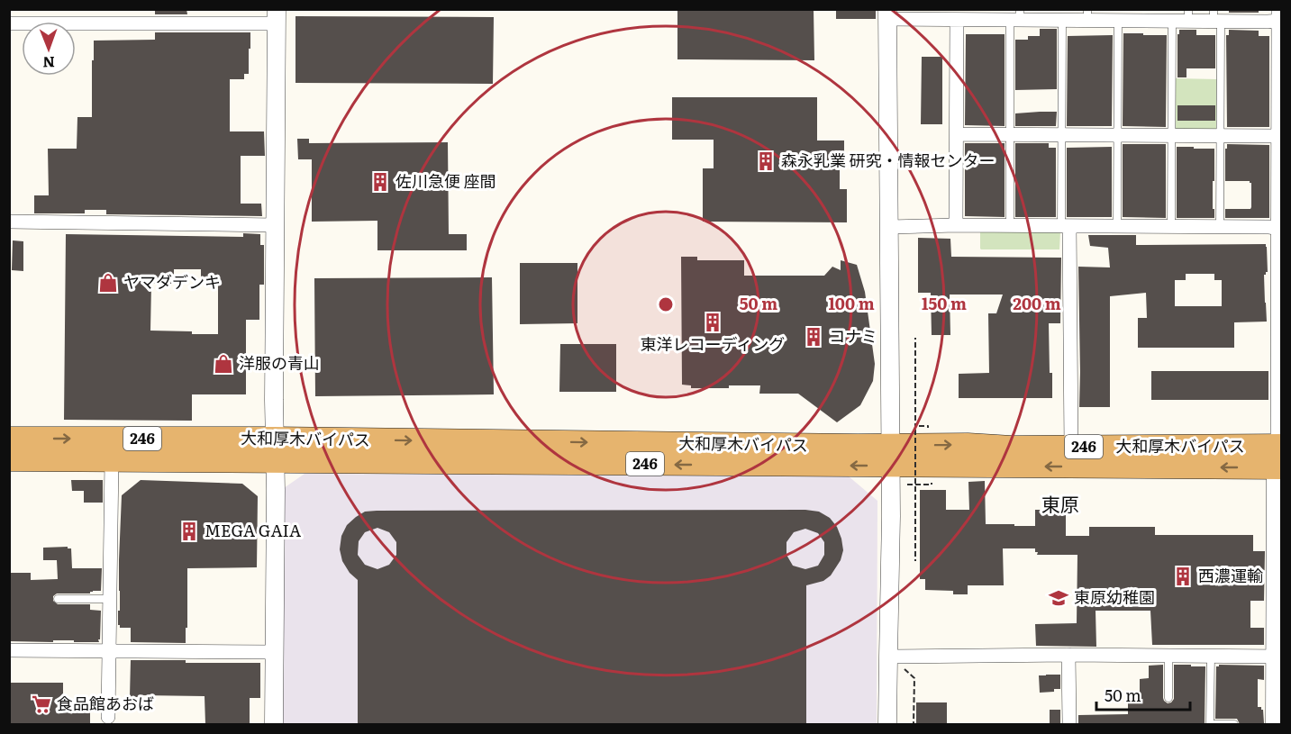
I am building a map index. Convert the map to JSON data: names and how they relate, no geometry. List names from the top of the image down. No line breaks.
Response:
{"streets":{"highway":["246","大和厚木バイパス"]},"districts":["東原"],"places":{"building":["森永乳業 研究・情報センター","佐川急便 座間","東洋レコーディング","コナミ","MEGA GAIA","西濃運輸"],"shop":["ヤマダデンキ","洋服の青山"],"school or university":["東原幼稚園"],"supermarket":["食品館あおば"]},"scale_bar":"50 m","north":"bottom","rings":["50 m","100 m","150 m","200 m"]}
